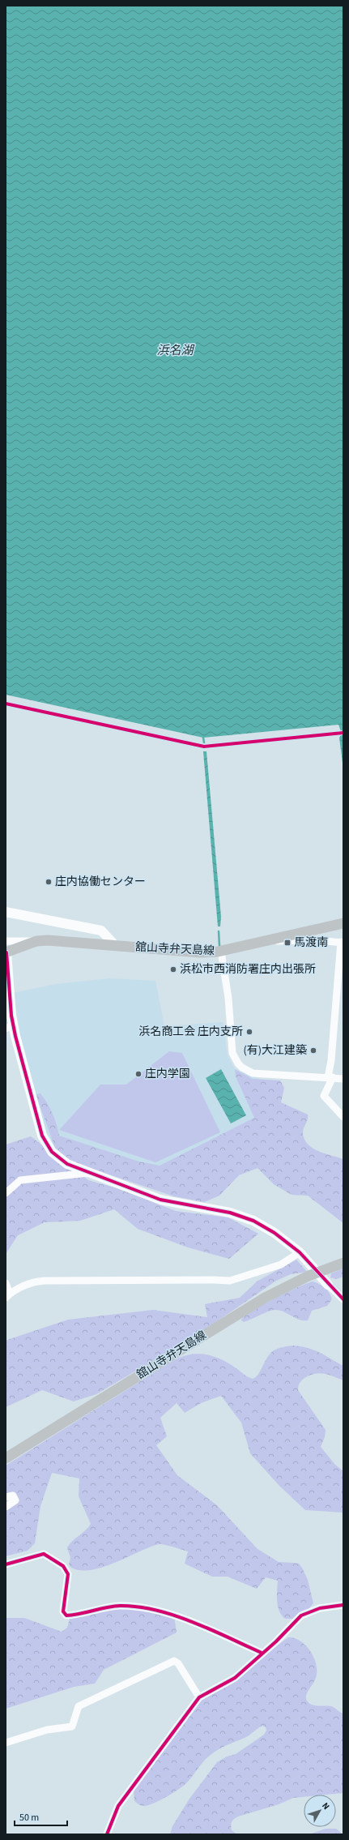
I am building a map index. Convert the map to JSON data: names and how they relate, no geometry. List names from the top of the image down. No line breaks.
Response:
{"streets":{"main road":["舘山寺弁天島線"]},"water":["浜名湖"],"places":{"other":["庄内協働センター","浜松市西消防署庄内出張所","浜名商工会 庄内支所","(有)大江建築","庄内学園"],"transit":["馬渡南"]},"scale_bar":"50 m","north":"top right"}
